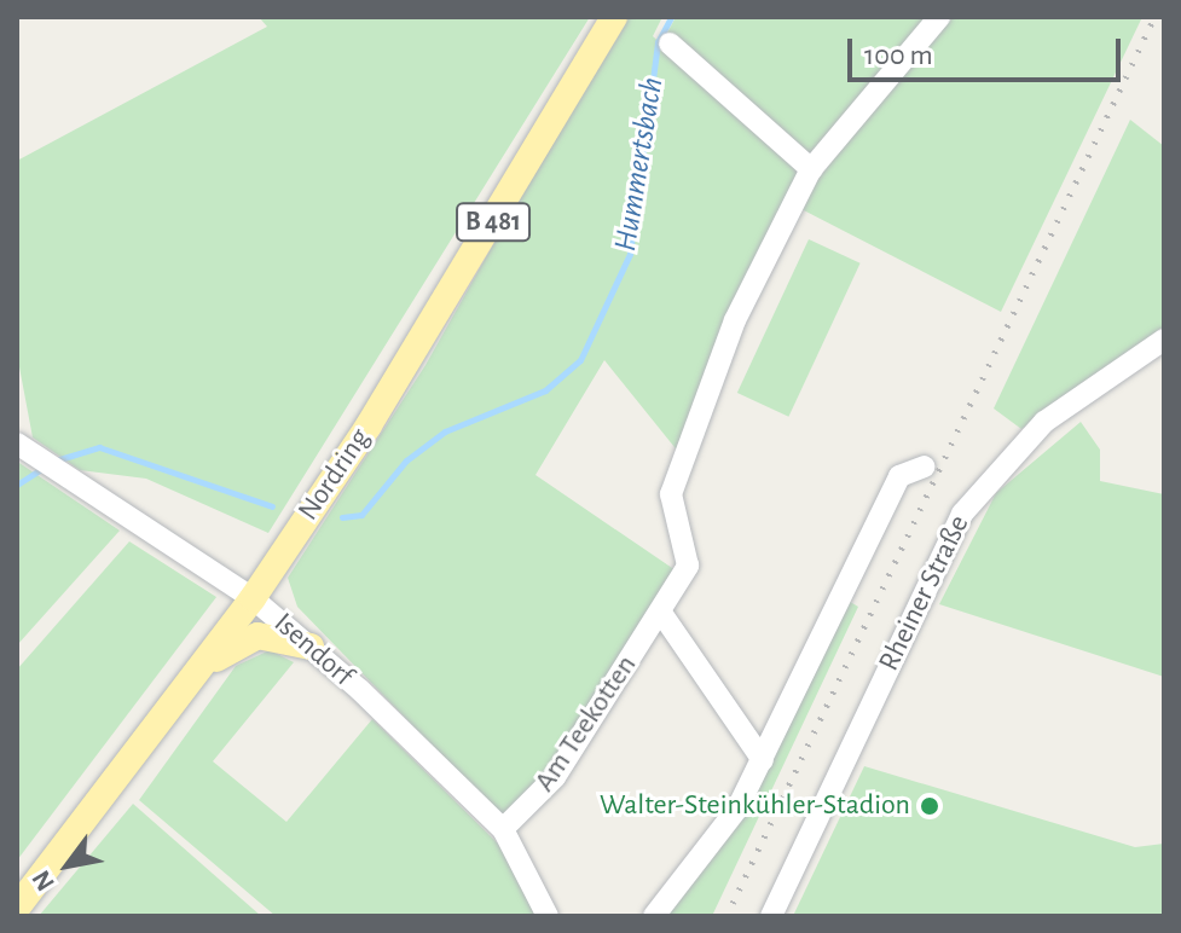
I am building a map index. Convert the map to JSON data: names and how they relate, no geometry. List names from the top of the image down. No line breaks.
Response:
{"streets":{"main road":["B 481","Nordring"],"street":["Rheiner Straße","Isendorf","Am Teekotten"]},"crossings":[["Nordring","Isendorf"],["Isendorf","Am Teekotten"]],"water":["Hummertsbach"],"places":["Walter-Steinkühler-Stadion"],"scale_bar":"100 m","north":"bottom left"}
